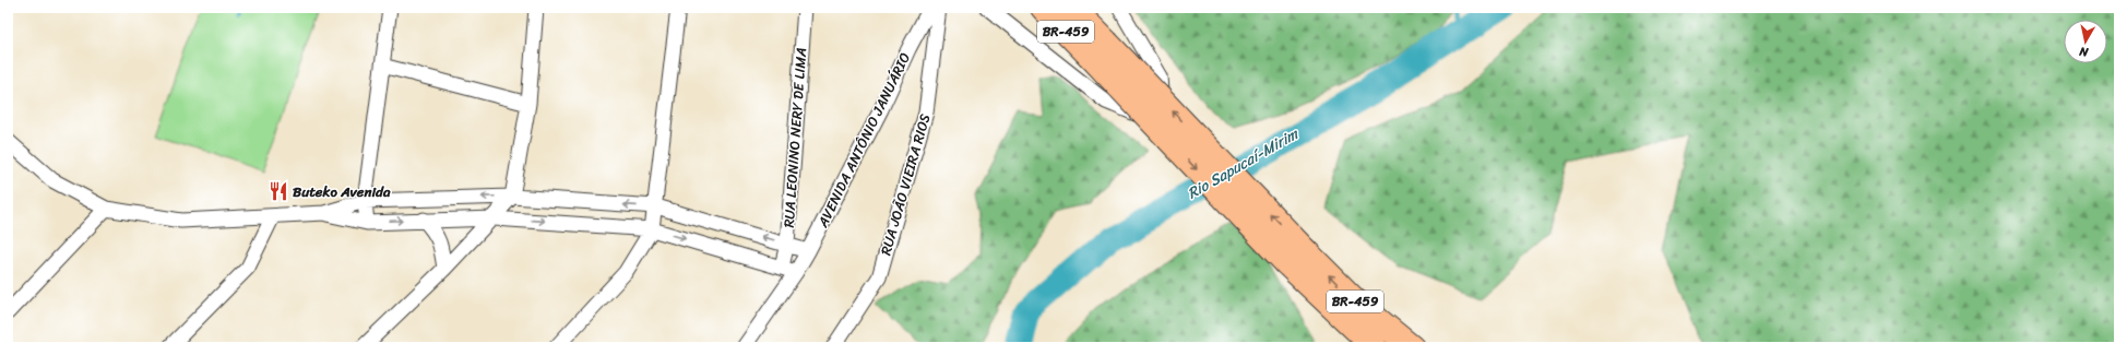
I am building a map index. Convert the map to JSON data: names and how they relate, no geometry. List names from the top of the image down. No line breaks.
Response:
{"streets":{"highway":["BR-459"],"street":["RUA LEONINO NERY DE LIMA","AVENIDA ANTÔNIO JANUÁRIO","RUA JOÃO VIEIRA RIOS"]},"water":["Rio Sapucaí-Mirim"],"places":{"restaurant":["Buteko Avenida"]},"north":"bottom"}
